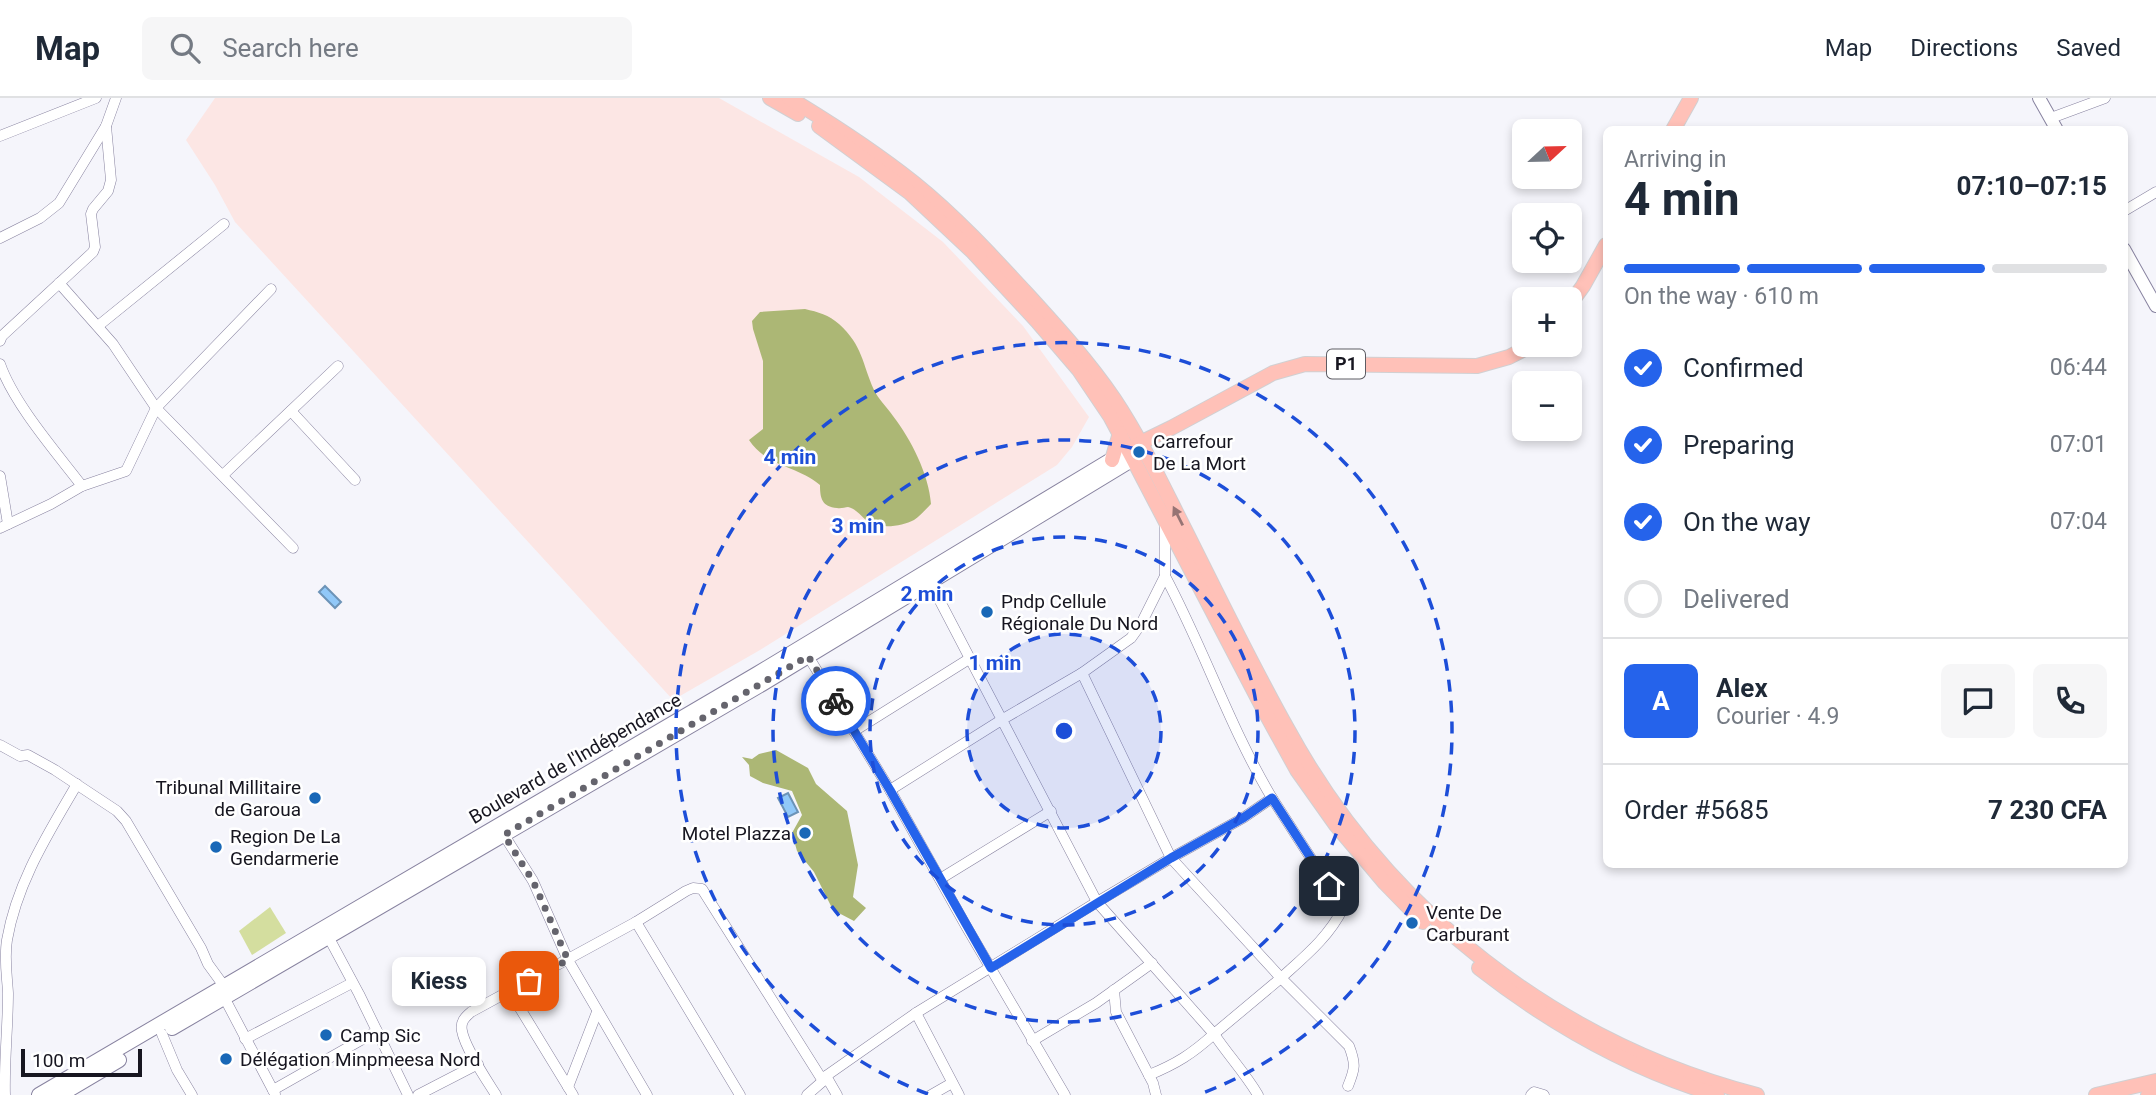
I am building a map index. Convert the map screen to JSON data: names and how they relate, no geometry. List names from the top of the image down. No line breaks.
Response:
{"streets":{"main road":["P1","Boulevard de l'Indépendance"]},"crossings":[["P1","Boulevard de l'Indépendance"]],"places":["Carrefour De La Mort","Pndp Cellule Régionale Du Nord","Tribunal Millitaire de Garoua","Motel Plazza","Region De La Gendarmerie","Vente De Carburant","Kiess","Camp Sic","Délégation Minpmeesa Nord"],"scale_bar":"100 m","north":"right","page":{"header":"Map","search":"Search here","nav":["Map","Directions","Saved"],"map_buttons":["+","−"],"heading":["4 min","Arriving in","07:10–07:15"],"panel":["Alex","Courier · 4.9","Order #5685","7 230 CFA"],"bar":"On the way · 610 m","list":[["Confirmed","06:44"],["Preparing","07:01"],["On the way","07:04"],"Delivered"],"round":"A","bubble":"Kiess","scale":"100 m"},"rings":["4 min","3 min","2 min","1 min"]}
